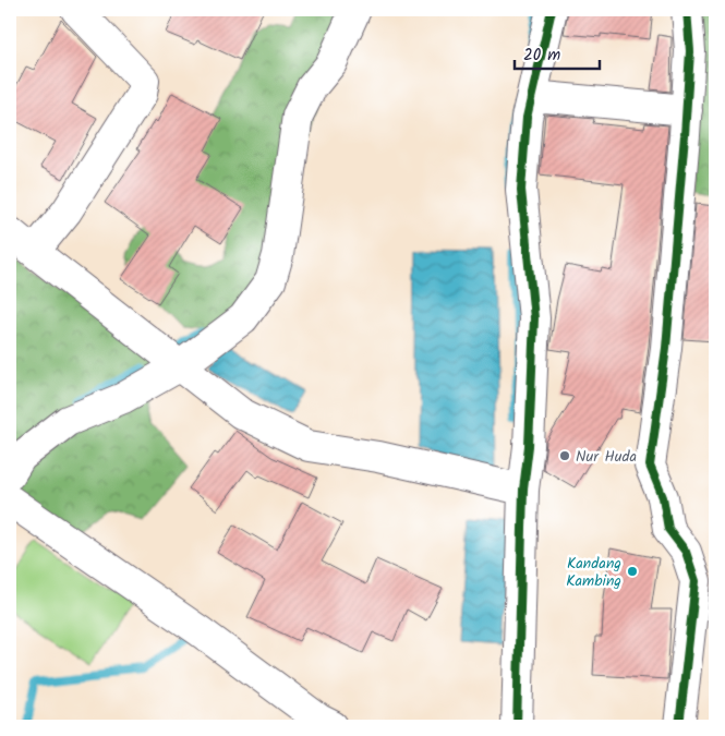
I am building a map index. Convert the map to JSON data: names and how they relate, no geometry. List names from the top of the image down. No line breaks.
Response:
{"places":["Nur Huda","Kandang Kambing"],"scale_bar":"20 m"}
